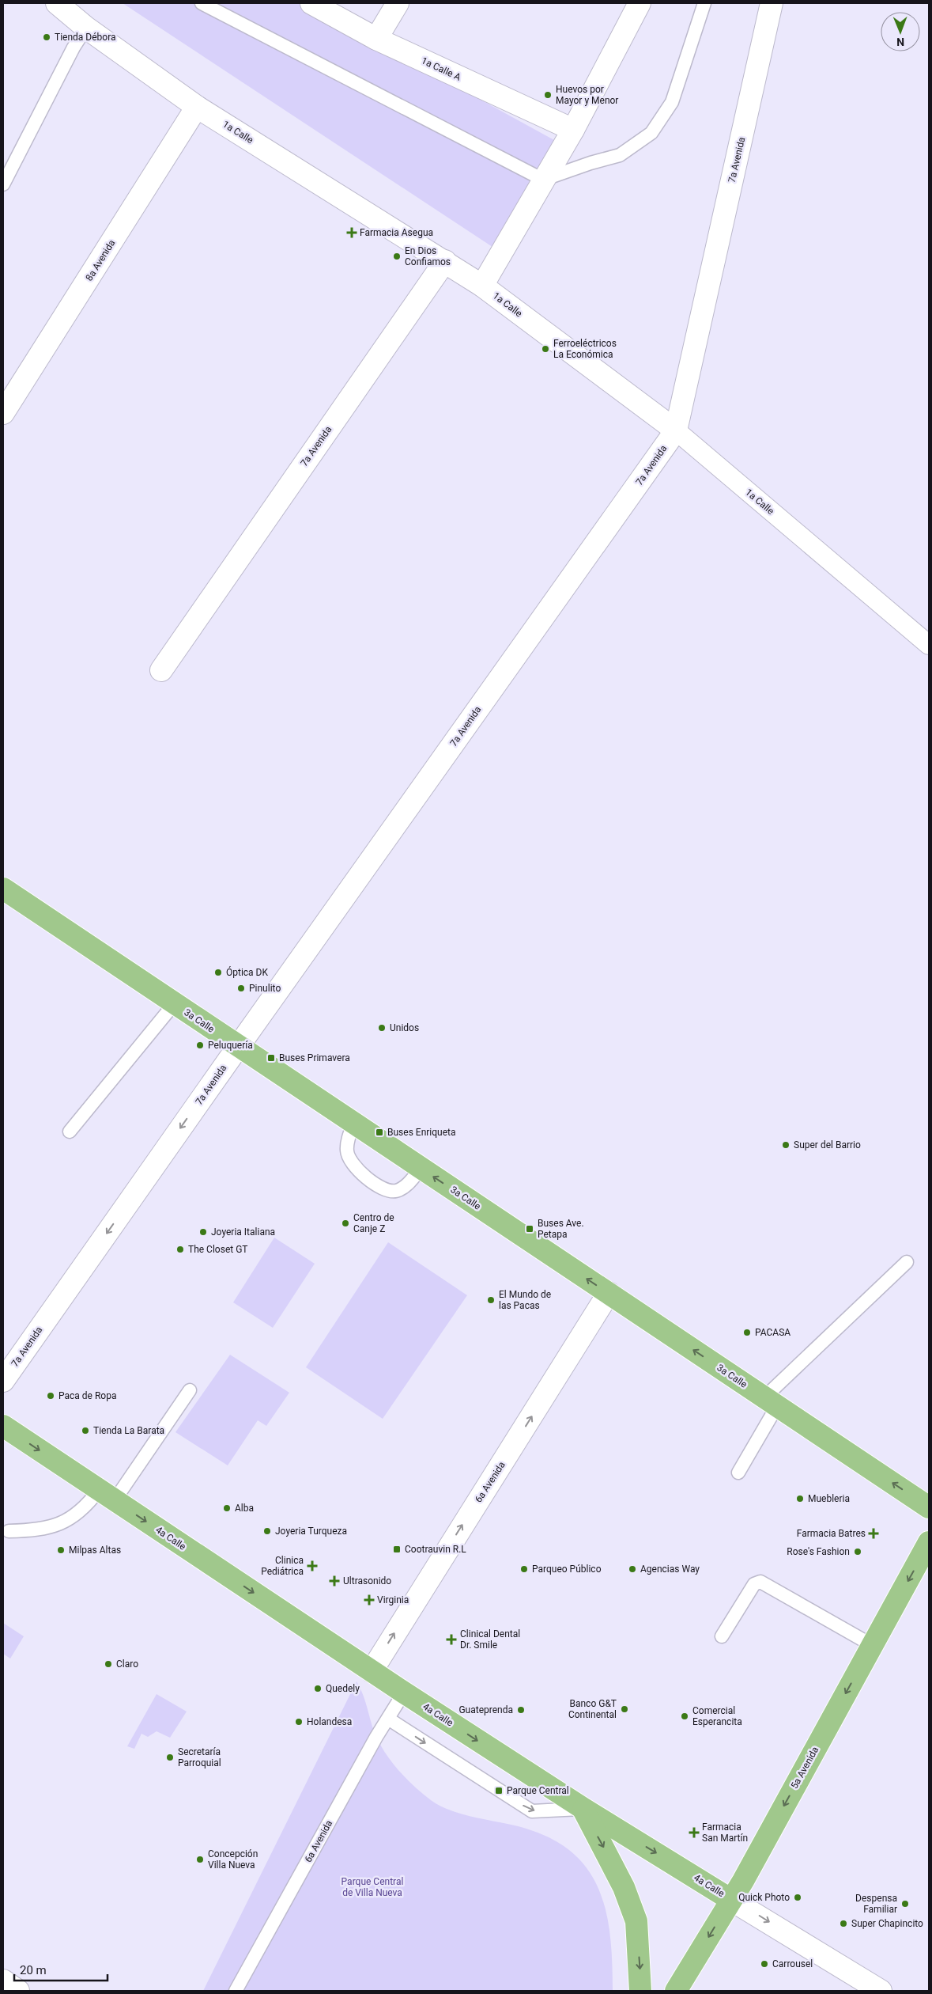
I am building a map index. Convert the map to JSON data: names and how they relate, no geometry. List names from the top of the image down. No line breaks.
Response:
{"streets":{"main road":["3a Calle","4a Calle","5a Avenida"],"street":["1a Calle A","1a Calle","7a Avenida","8a Avenida","6a Avenida"]},"crossings":[["1a Calle","7a Avenida"],["1a Calle","8a Avenida"],["7a Avenida","3a Calle"],["3a Calle","6a Avenida"],["6a Avenida","4a Calle"],["4a Calle","5a Avenida"]],"one_way":["3a Calle","6a Avenida","4a Calle","5a Avenida"],"parks":["Parque Central de Villa Nueva"],"places":{"other":["Tienda Débora","Huevos por Mayor y Menor","En Dios Confiamos","Ferroeléctricos La Económica","Óptica DK","Pinulito","Unidos","Peluquería","Super del Barrio","Centro de Canje Z","Joyeria Italiana","The Closet GT","El Mundo de las Pacas","PACASA","Paca de Ropa","Tienda La Barata","Muebleria","Alba","Joyeria Turqueza","Milpas Altas","Rose's Fashion","Parqueo Público","Agencias Way","Claro","Quedely","Banco G&T Continental","Guateprenda","Comercial Esperancita","Holandesa","Secretaría Parroquial","Concepción Villa Nueva","Quick Photo","Despensa Familiar","Super Chapincito","Carrousel"],"health":["Farmacia Asegua","Farmacia Batres","Clinica Pediátrica","Ultrasonido","Virginia","Clinical Dental Dr. Smile","Farmacia San Martín"],"transit":["Buses Primavera","Buses Enriqueta","Buses Ave. Petapa","Cootrauvin R.L","Parque Central"]},"scale_bar":"20 m","north":"bottom"}
